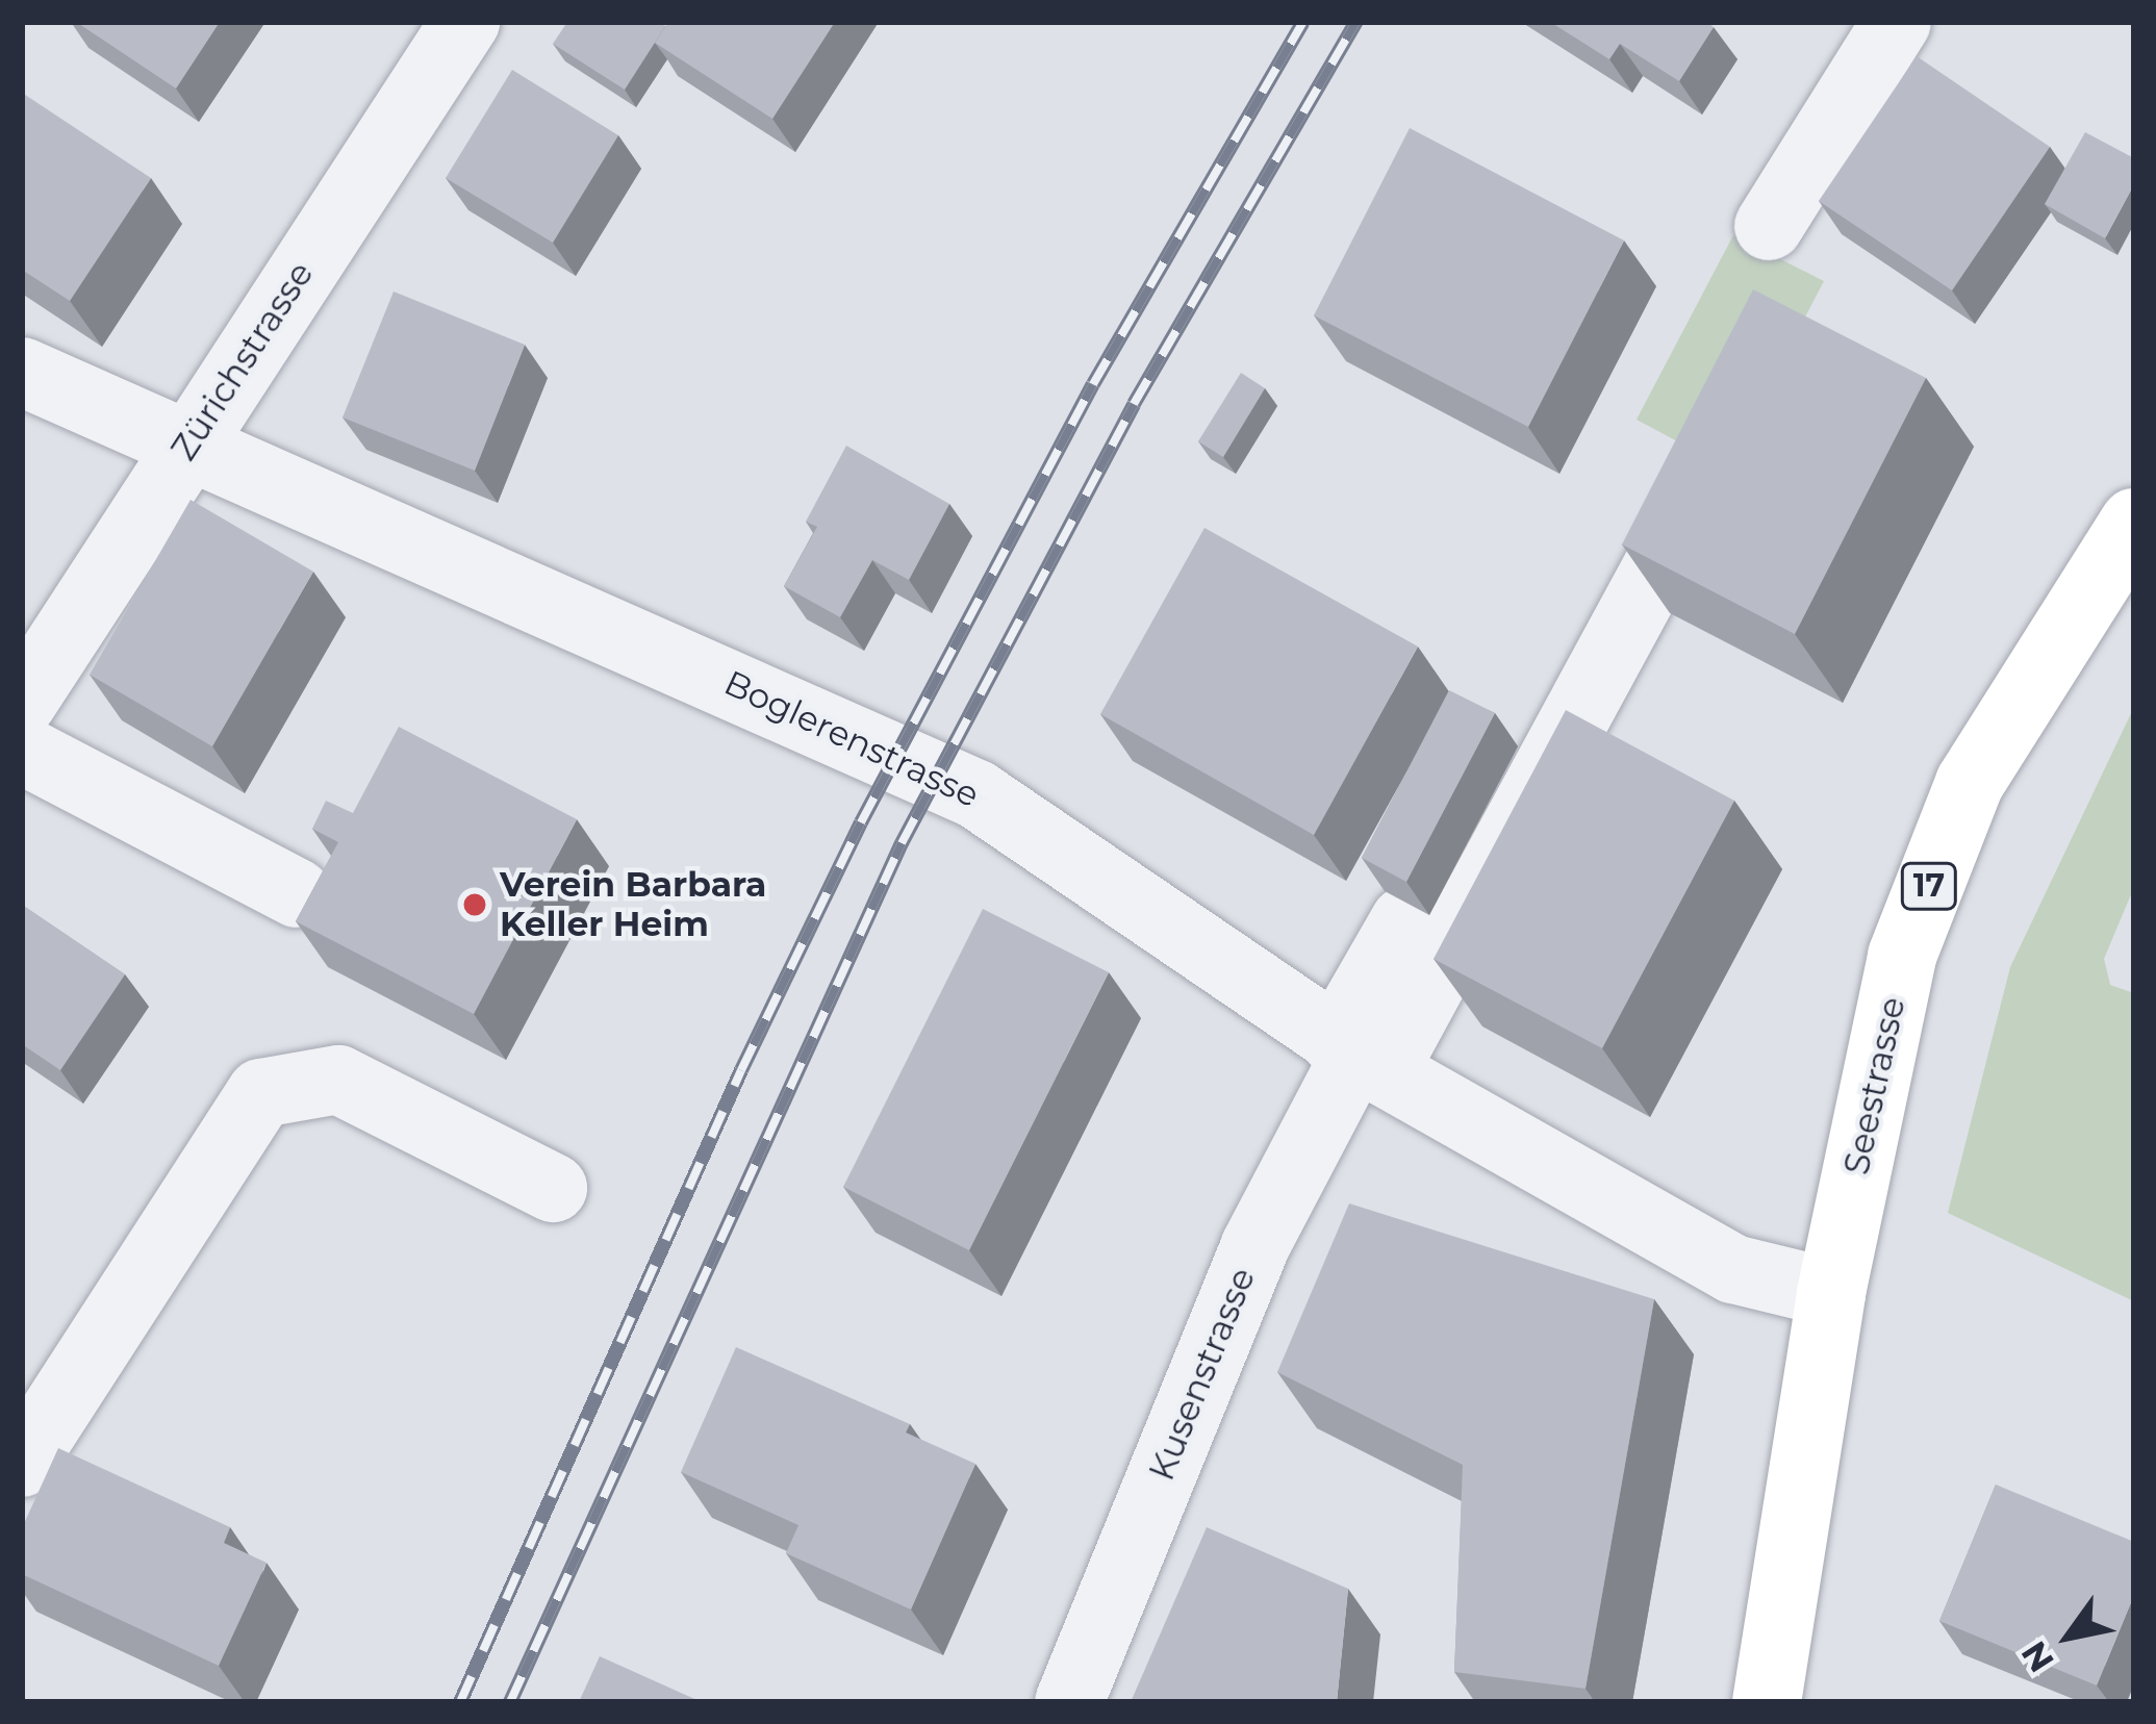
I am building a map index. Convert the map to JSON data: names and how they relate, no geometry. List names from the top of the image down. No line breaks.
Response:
{"streets":{"main road":["17","Seestrasse"],"street":["Zürichstrasse","Boglerenstrasse","Kusenstrasse"]},"crossings":[["Zürichstrasse","Boglerenstrasse"],["Boglerenstrasse","Seestrasse"],["Boglerenstrasse","Kusenstrasse"]],"places":["Verein Barbara Keller Heim"],"north":"bottom left"}
